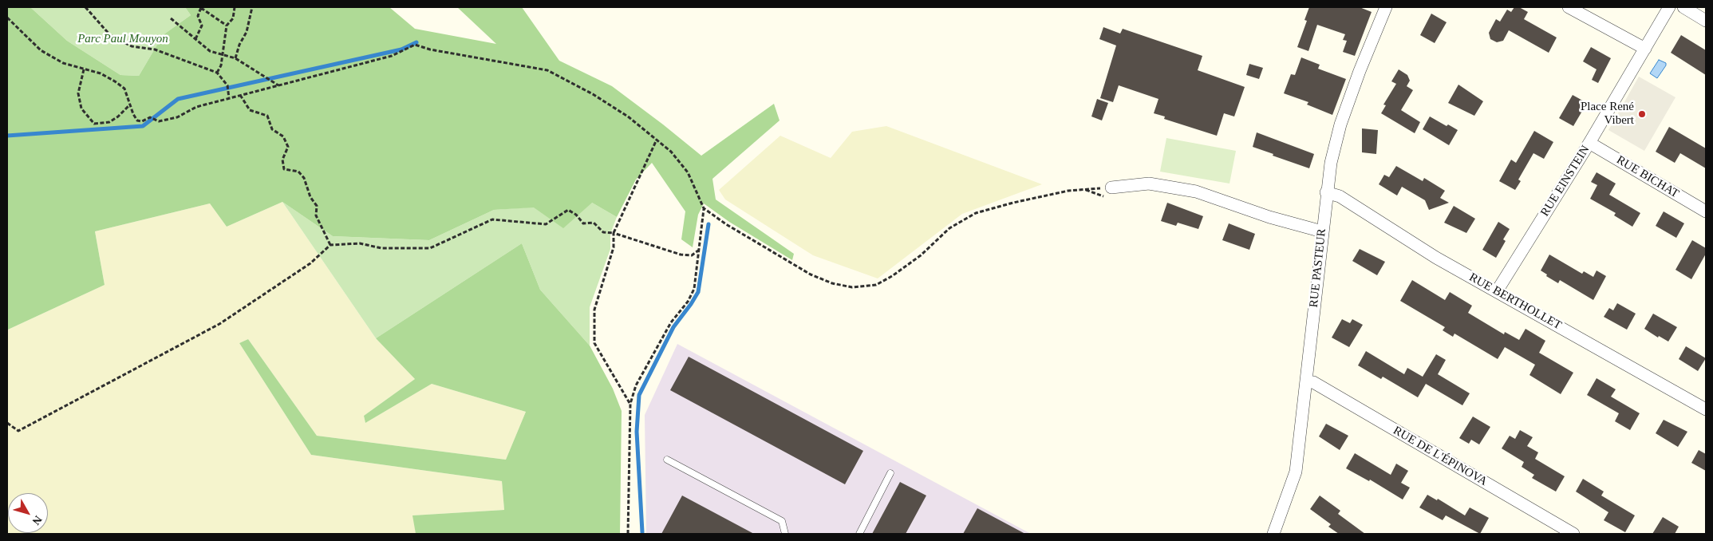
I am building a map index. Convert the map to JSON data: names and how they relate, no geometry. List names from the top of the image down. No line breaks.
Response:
{"streets":{"street":["RUE BICHAT","RUE EINSTEIN","RUE PASTEUR","RUE BERTHOLLET","RUE DE L'ÉPINOVA"]},"crossings":[["RUE BICHAT","RUE EINSTEIN"],["RUE EINSTEIN","RUE BERTHOLLET"],["RUE PASTEUR","RUE BERTHOLLET"],["RUE PASTEUR","RUE DE L'ÉPINOVA"]],"parks":["Parc Paul Mouyon"],"places":["Place René Vibert"],"north":"bottom right"}
